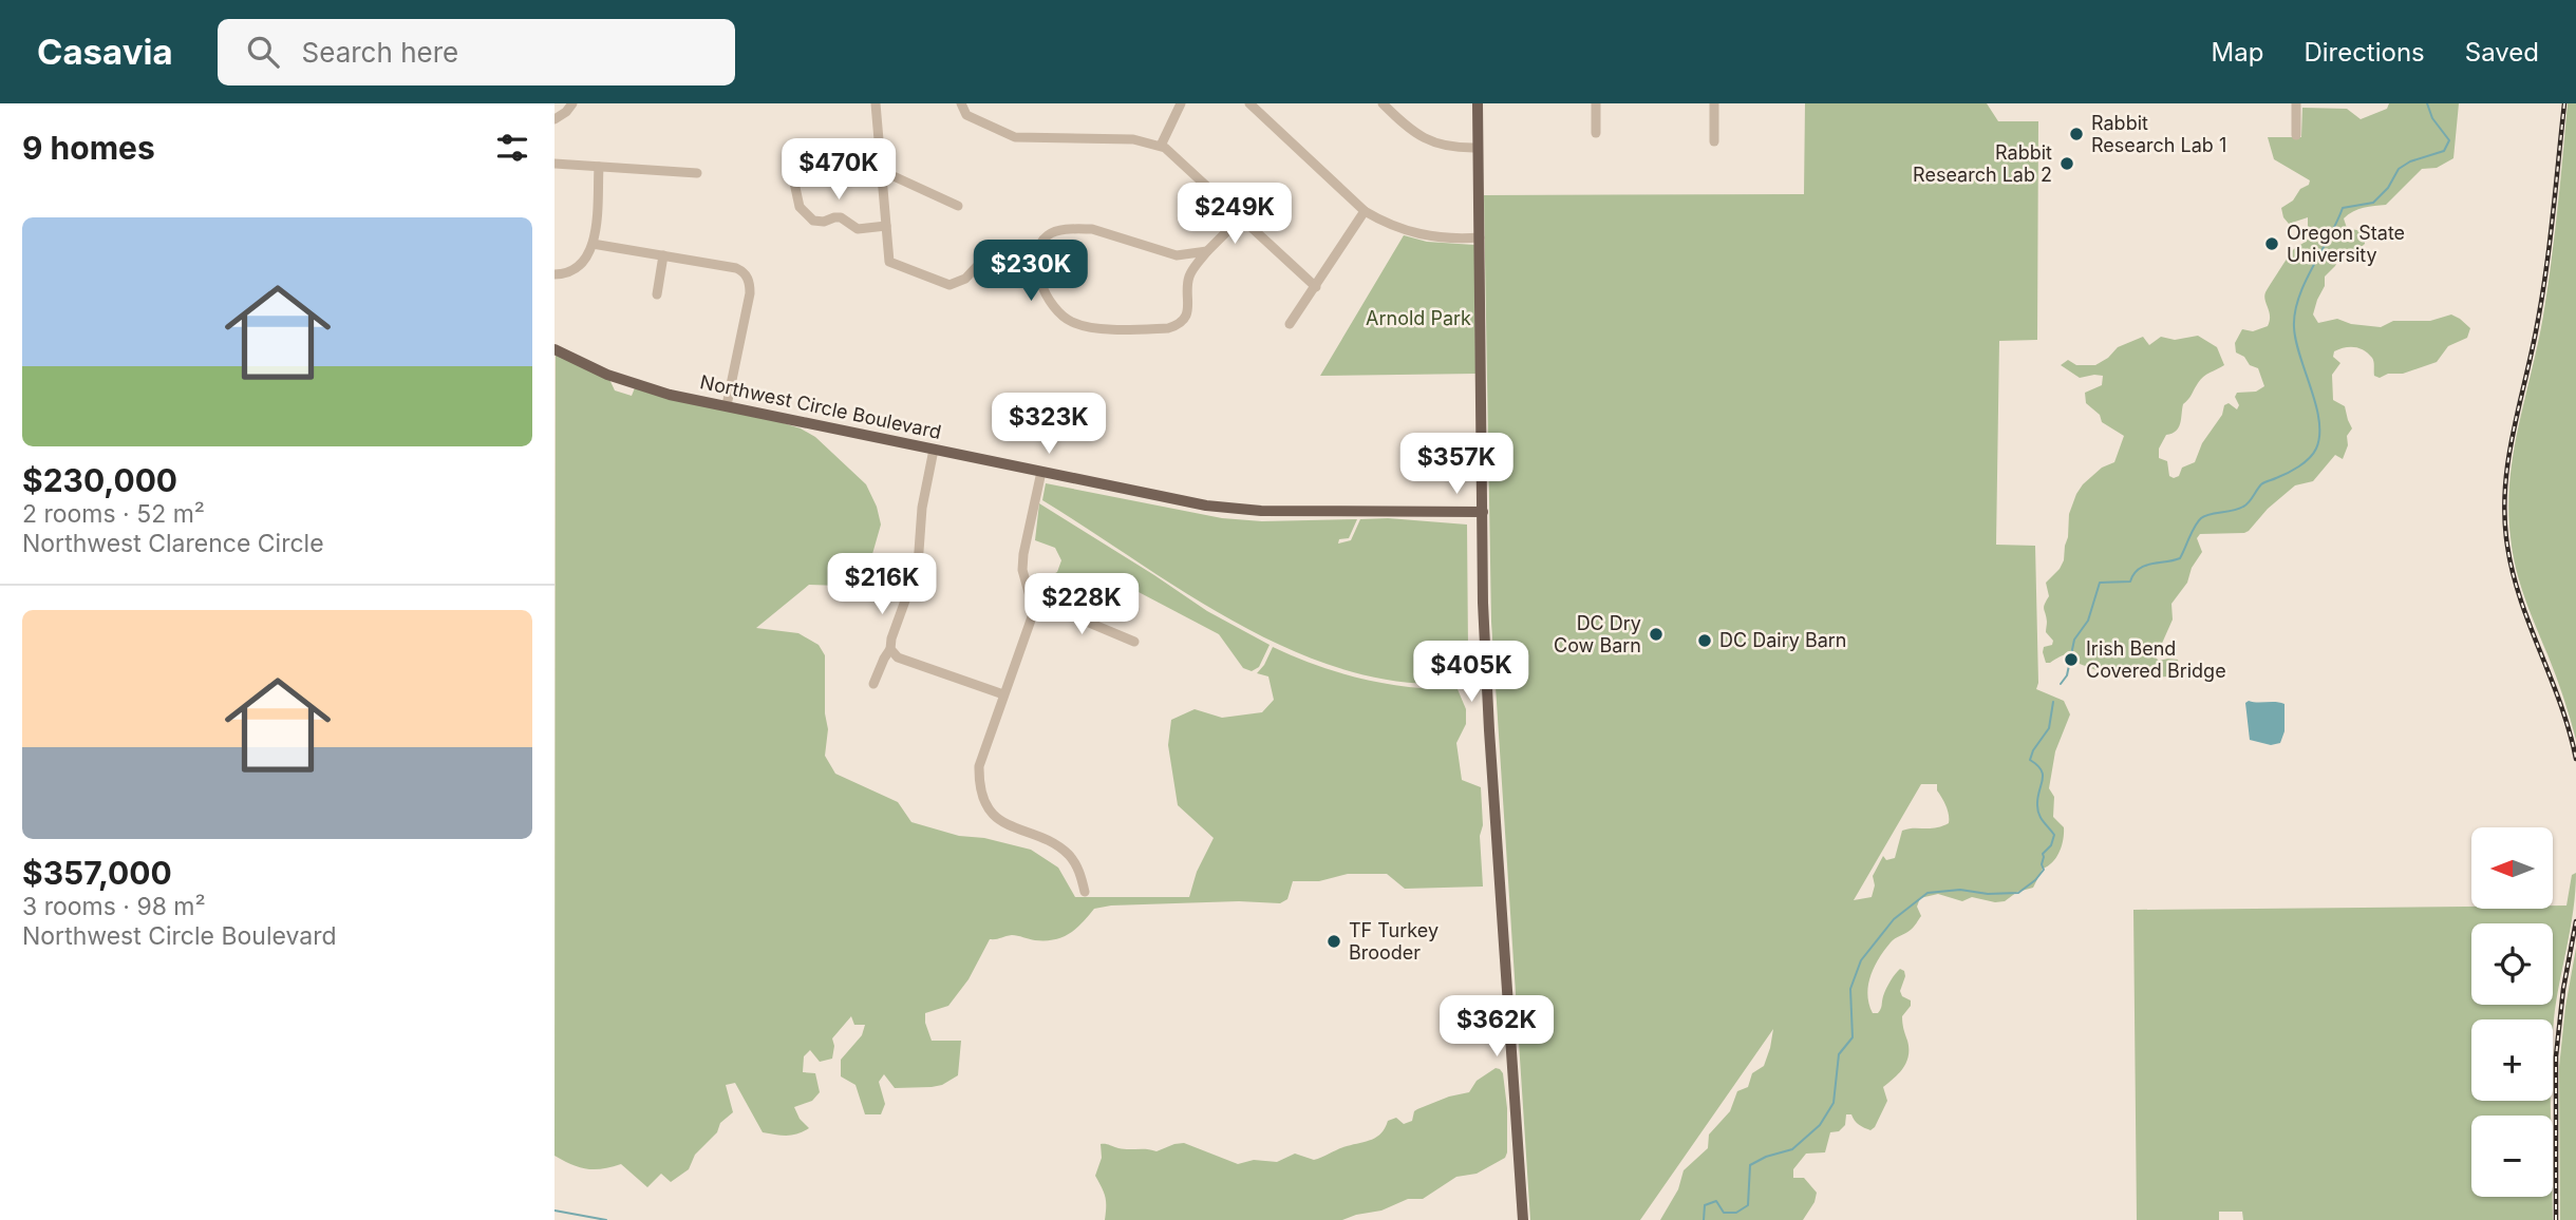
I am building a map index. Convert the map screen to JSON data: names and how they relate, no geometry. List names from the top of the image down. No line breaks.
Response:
{"streets":{"main road":["Northwest Circle Boulevard"]},"parks":["Arnold Park"],"places":["Rabbit Research Lab 1","Rabbit Research Lab 2","Oregon State University","DC Dry Cow Barn","DC Dairy Barn","Irish Bend Covered Bridge","TF Turkey Brooder"],"north":"left","page":{"header":"Casavia","search":"Search here","nav":["Map","Directions","Saved"],"heading":"9 homes","price":["$470K","$249K","$230K","$323K","$357K","$216K","$228K","$405K","$362K"],"list":[{"name":"$230,000","note":"2 rooms · 52 m² · Northwest Clarence Circle"},{"name":"$357,000","note":"3 rooms · 98 m² · Northwest Circle Boulevard"}],"map_buttons":["+","−"]}}
